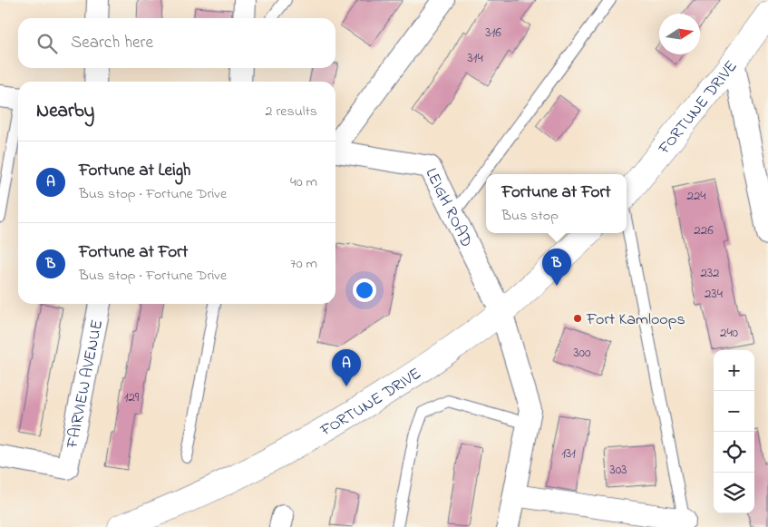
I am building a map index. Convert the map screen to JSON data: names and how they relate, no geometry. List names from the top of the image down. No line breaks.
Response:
{"streets":{"main road":["FORTUNE DRIVE"],"street":["LEIGH ROAD","FAIRVIEW AVENUE"]},"crossings":[["FORTUNE DRIVE","LEIGH ROAD"]],"places":["Fort Kamloops"],"house_numbers":["316","314","224","226","232","234","240","300","129","131","303"],"north":"right","page":{"search":"Search here","heading":["Nearby","2 results"],"list":[{"mark":"A","name":"Fortune at Leigh","note":"Bus stop · Fortune Drive","value":"40 m"},{"mark":"B","name":"Fortune at Fort","note":"Bus stop · Fortune Drive","value":"70 m"}],"popup":["Fortune at Fort","Bus stop"],"pins":["B","A"],"map_buttons":["+","−"]}}
